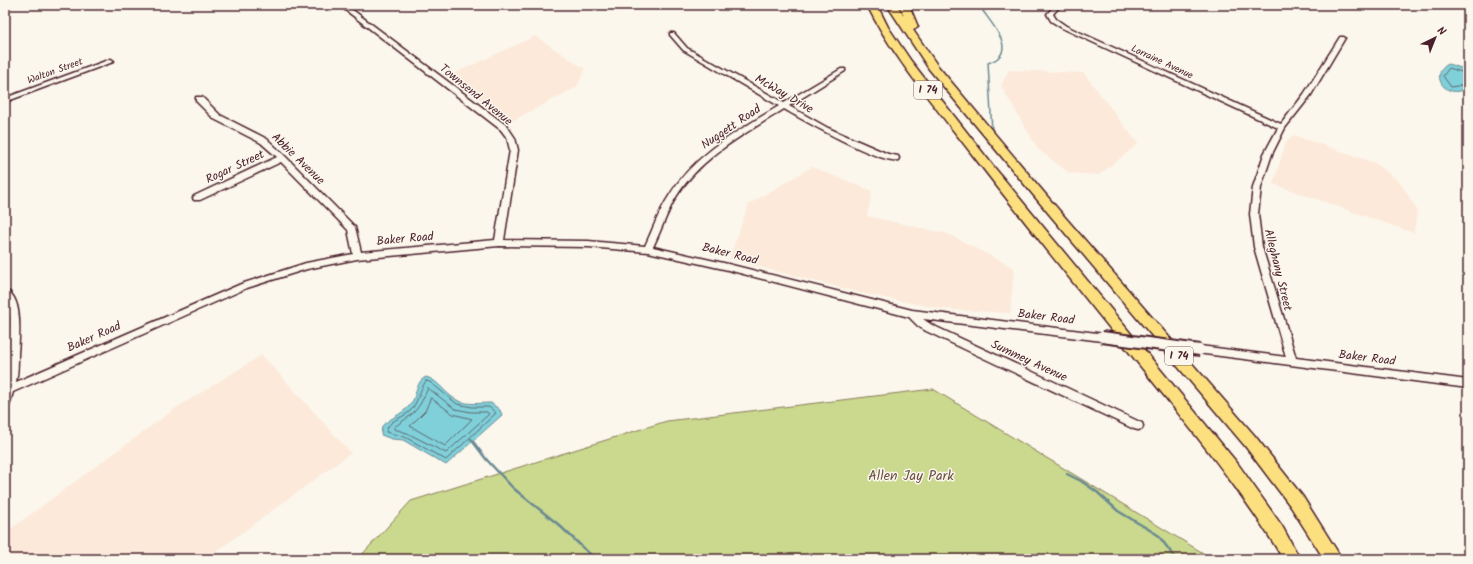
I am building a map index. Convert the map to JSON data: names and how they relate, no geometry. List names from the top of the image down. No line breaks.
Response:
{"streets":{"highway":["I 74"],"street":["Lorraine Avenue","Walton Street","McWay Drive","Townsend Avenue","Nuggett Road","Abbie Avenue","Rogar Street","Baker Road","Alleghany Street","Summey Avenue"]},"crossings":[["Lorraine Avenue","Alleghany Street"],["McWay Drive","Nuggett Road"],["Townsend Avenue","Baker Road"],["Nuggett Road","Baker Road"],["Abbie Avenue","Rogar Street"],["Abbie Avenue","Baker Road"],["Baker Road","Alleghany Street"],["Baker Road","Summey Avenue"]],"parks":["Allen Jay Park"],"north":"top right"}
